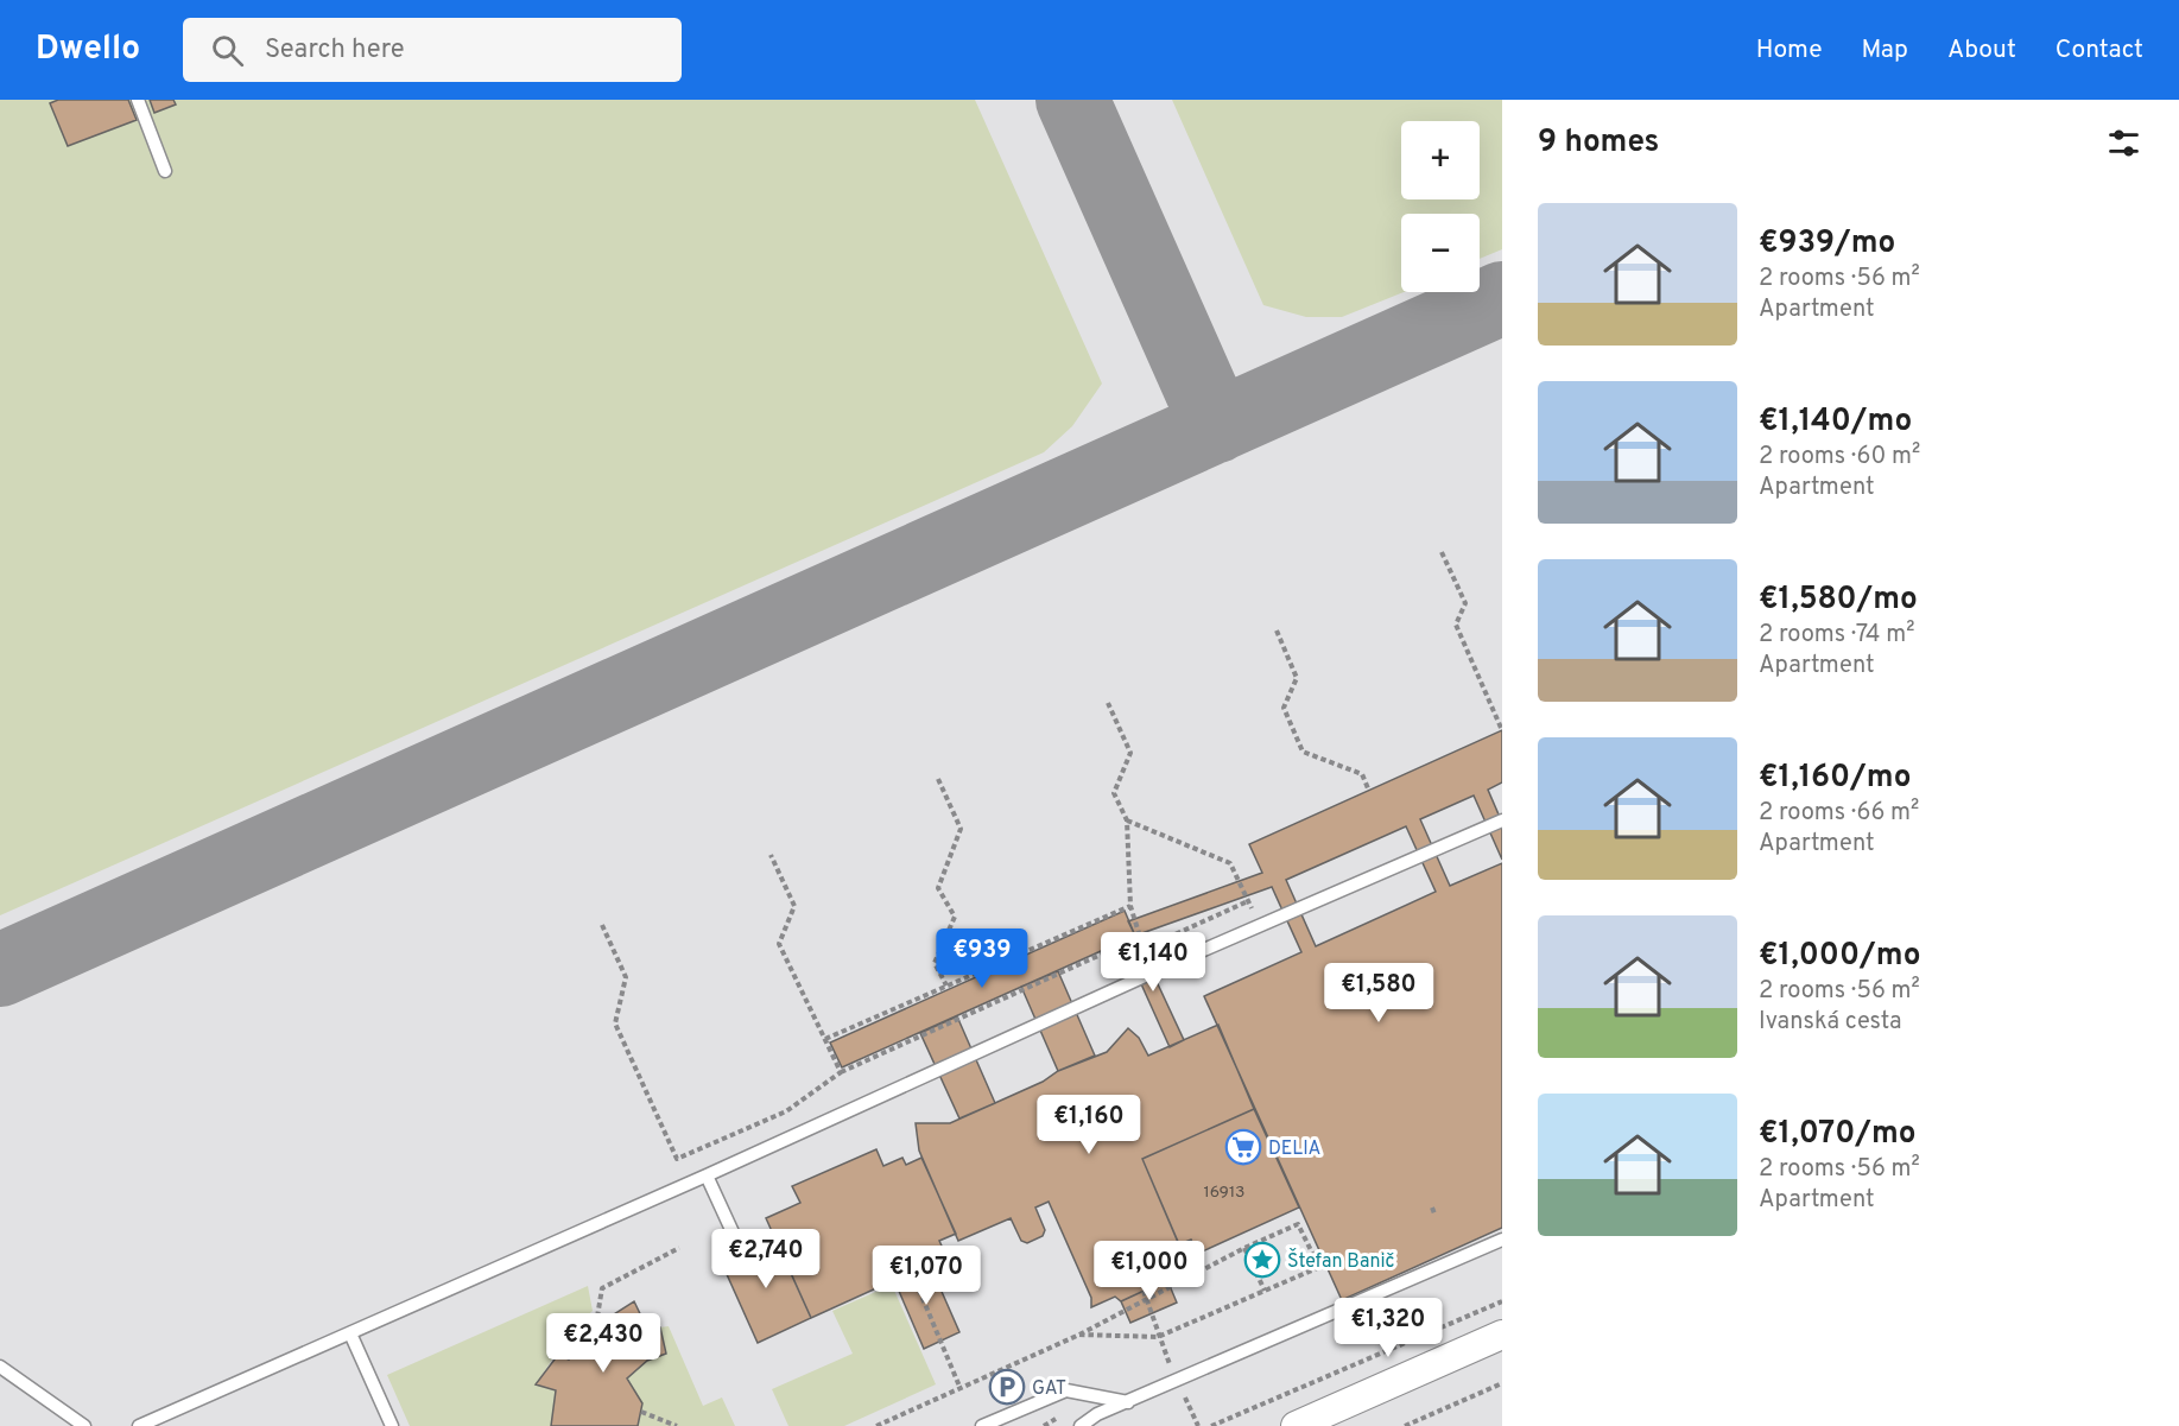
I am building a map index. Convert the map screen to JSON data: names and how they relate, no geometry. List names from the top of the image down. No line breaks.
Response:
{"places":{"supermarket":["DELIA"],"place":["Štefan Banič"],"parking":["GAT"]},"house_numbers":["16913"],"page":{"header":"Dwello","search":"Search here","nav":["Home","Map","About","Contact"],"heading":"9 homes","map_buttons":["+","−"],"list":[{"name":"€939/mo","note":"2 rooms · 56 m² · Apartment"},{"name":"€1,140/mo","note":"2 rooms · 60 m² · Apartment"},{"name":"€1,580/mo","note":"2 rooms · 74 m² · Apartment"},{"name":"€1,160/mo","note":"2 rooms · 66 m² · Apartment"},{"name":"€1,000/mo","note":"2 rooms · 56 m² · Ivanská cesta"},{"name":"€1,070/mo","note":"2 rooms · 56 m² · Apartment"}],"price":["€939","€1,140","€1,580","€1,160","€2,740","€1,000","€1,070","€1,320","€2,430"]}}
